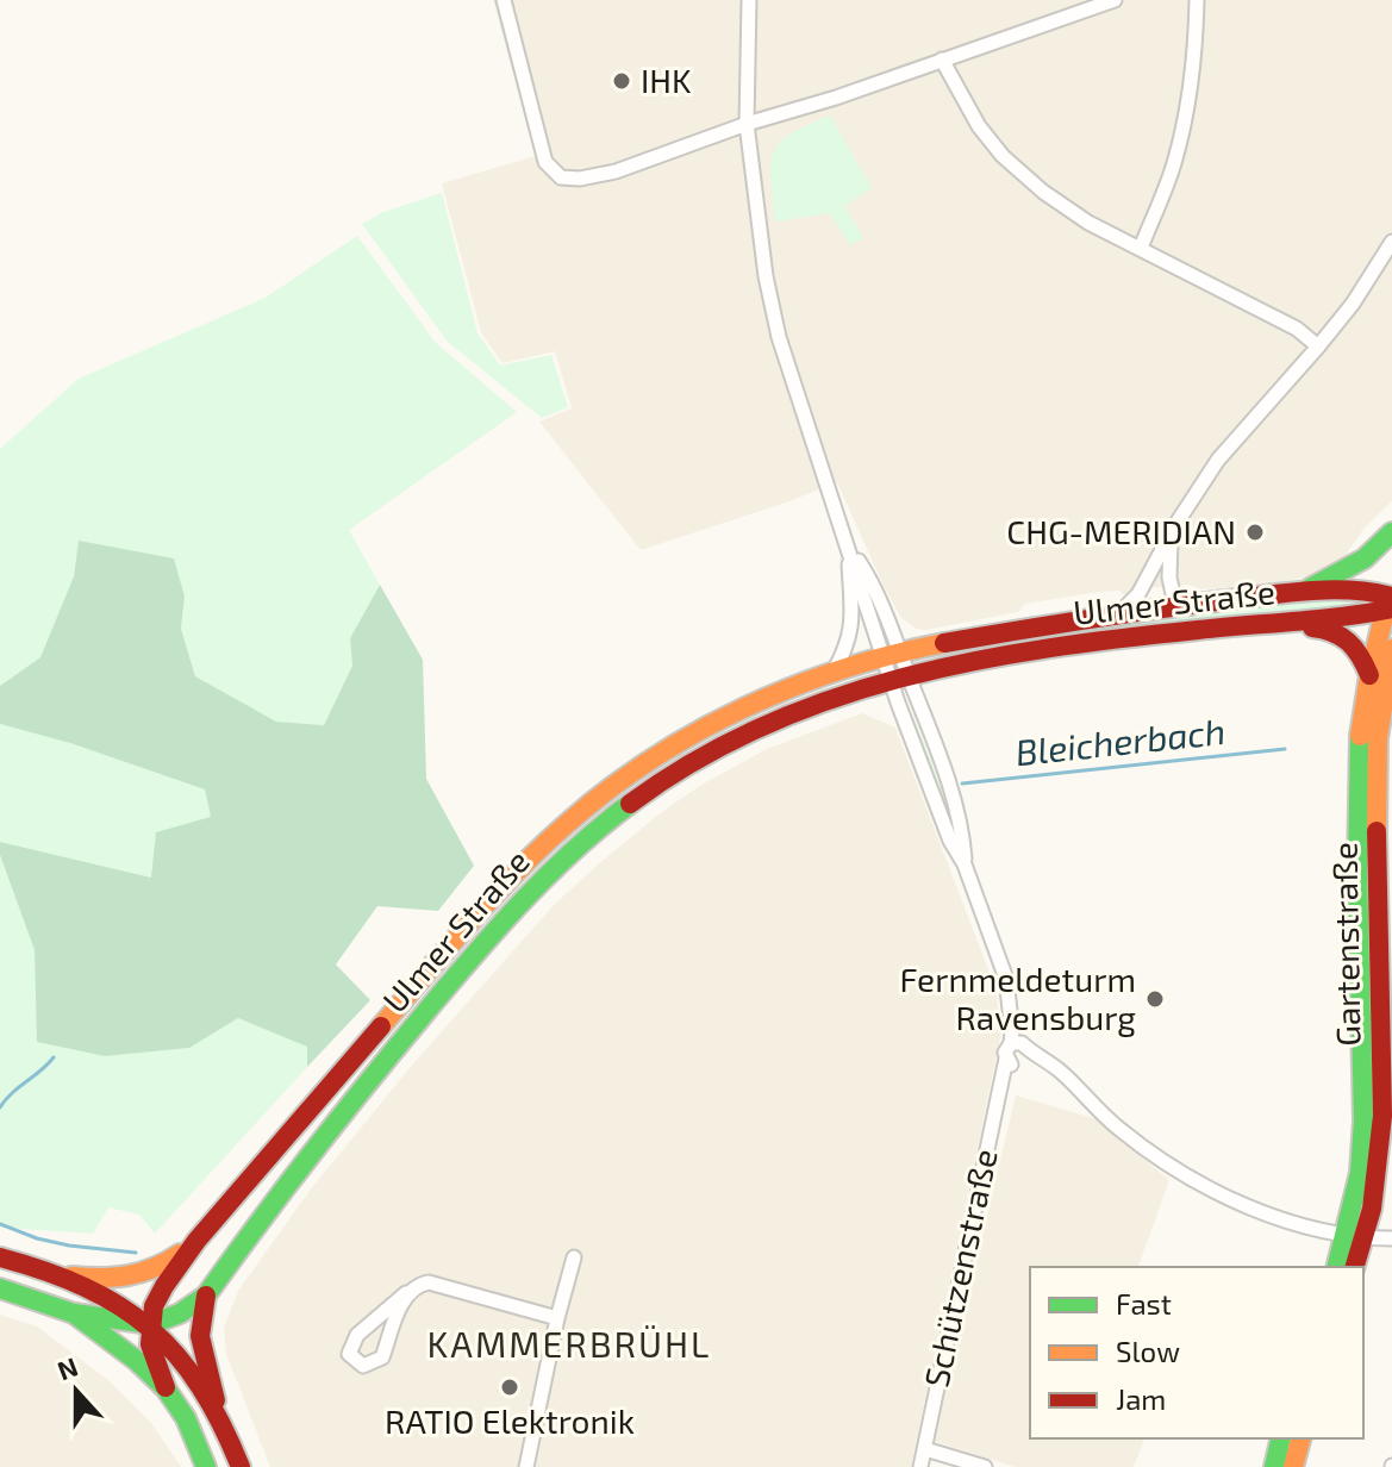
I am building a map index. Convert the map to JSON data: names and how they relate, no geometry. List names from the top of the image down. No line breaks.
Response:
{"streets":{"main road":["Ulmer Straße","Gartenstraße"],"street":["Schützenstraße"]},"crossings":[["Ulmer Straße","Gartenstraße"]],"districts":["KAMMERBRÜHL"],"water":["Bleicherbach"],"places":["IHK","CHG-MERIDIAN","Fernmeldeturm Ravensburg","RATIO Elektronik"],"legend":["Fast","Slow","Jam"],"north":"top"}
